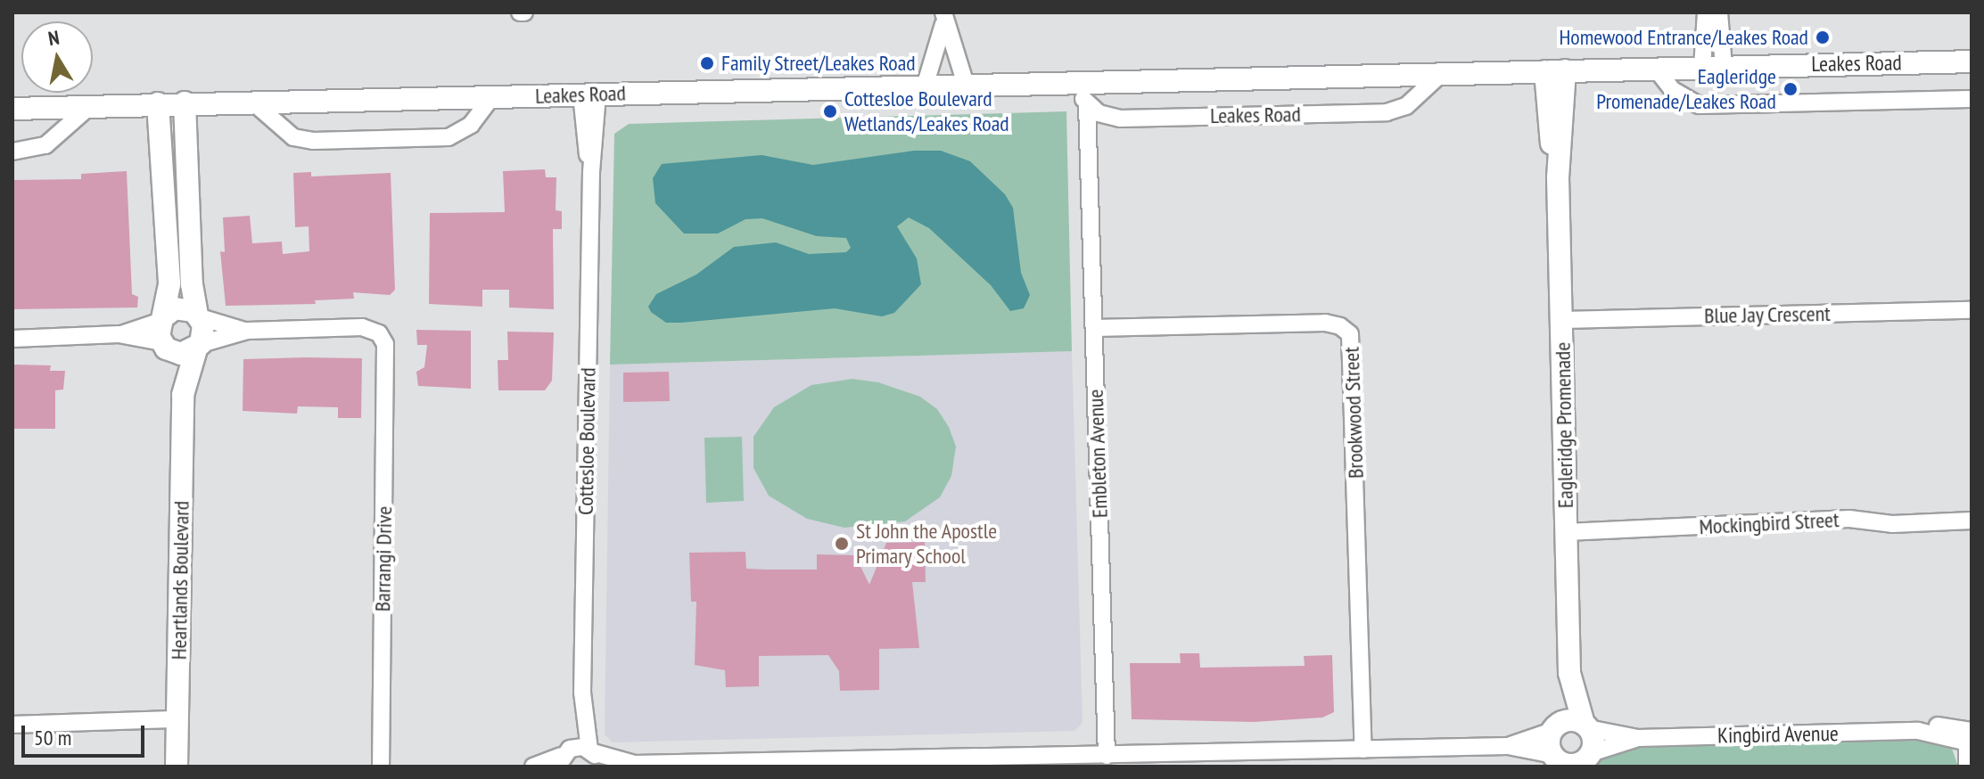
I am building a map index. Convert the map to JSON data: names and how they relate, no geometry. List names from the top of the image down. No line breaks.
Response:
{"streets":{"main road":["Leakes Road","Eagleridge Promenade","Heartlands Boulevard"],"street":["Blue Jay Crescent","Brookwood Street","Cottesloe Boulevard","Embleton Avenue","Mockingbird Street","Barrangi Drive","Kingbird Avenue"]},"crossings":[["Leakes Road","Eagleridge Promenade"],["Leakes Road","Cottesloe Boulevard"],["Leakes Road","Embleton Avenue"],["Leakes Road","Heartlands Boulevard"],["Blue Jay Crescent","Eagleridge Promenade"],["Brookwood Street","Embleton Avenue"],["Eagleridge Promenade","Mockingbird Street"],["Eagleridge Promenade","Kingbird Avenue"]],"places":["Homewood Entrance/Leakes Road","Family Street/Leakes Road","Eagleridge Promenade/Leakes Road","Cottesloe Boulevard Wetlands/Leakes Road","St John the Apostle Primary School"],"scale_bar":"50 m","north":"top"}
